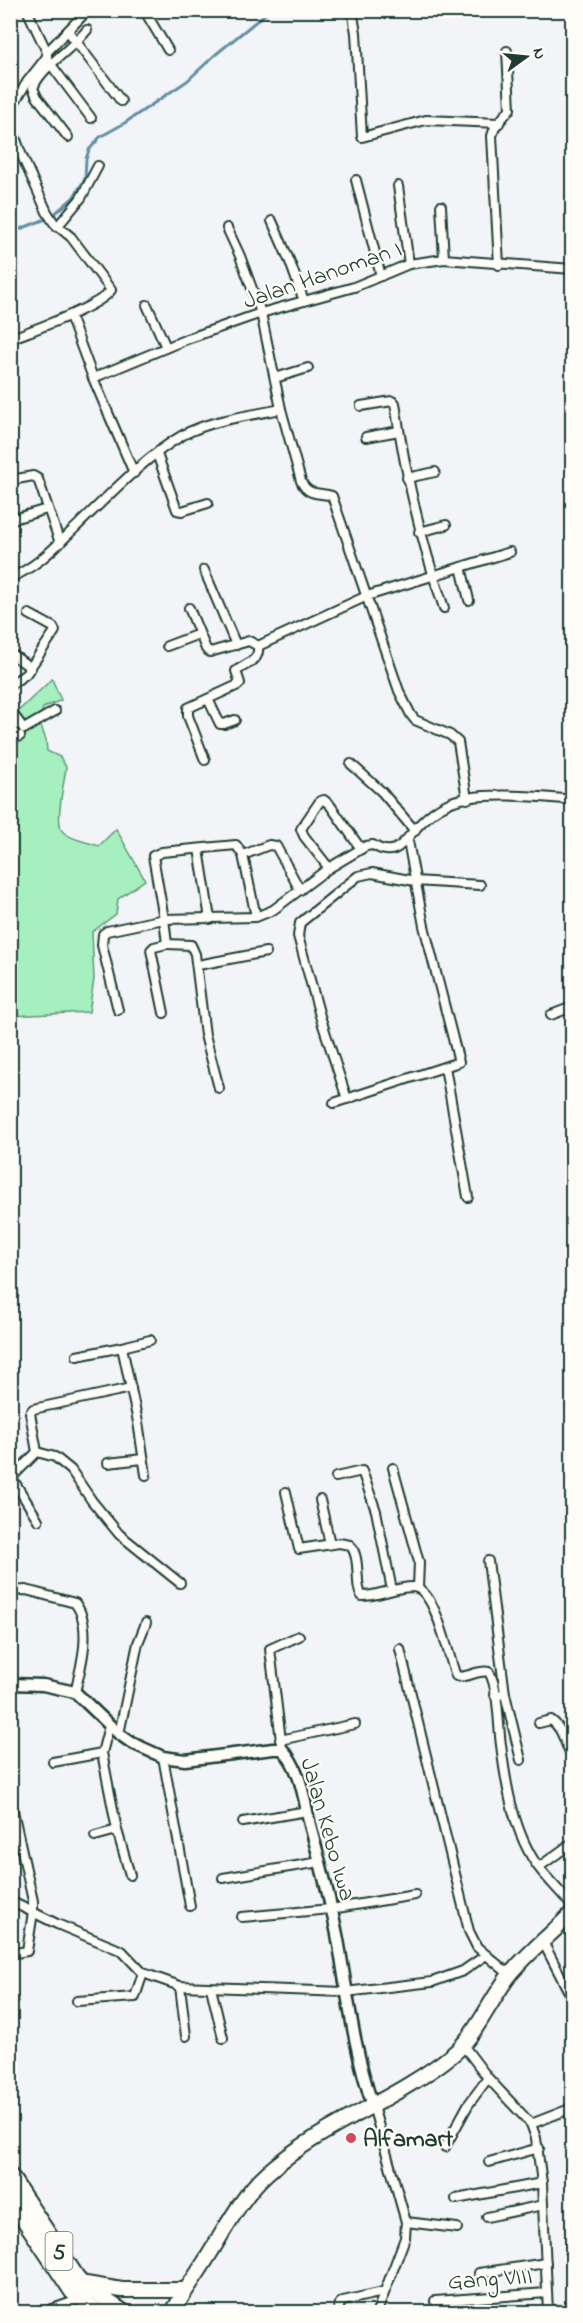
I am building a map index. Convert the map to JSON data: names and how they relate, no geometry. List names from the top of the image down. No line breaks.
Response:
{"streets":{"highway":["5"],"street":["Jalan Hanoman I","Jalan Kebo Iwa","Gang VIII"]},"places":["Alfamart"],"north":"right"}
